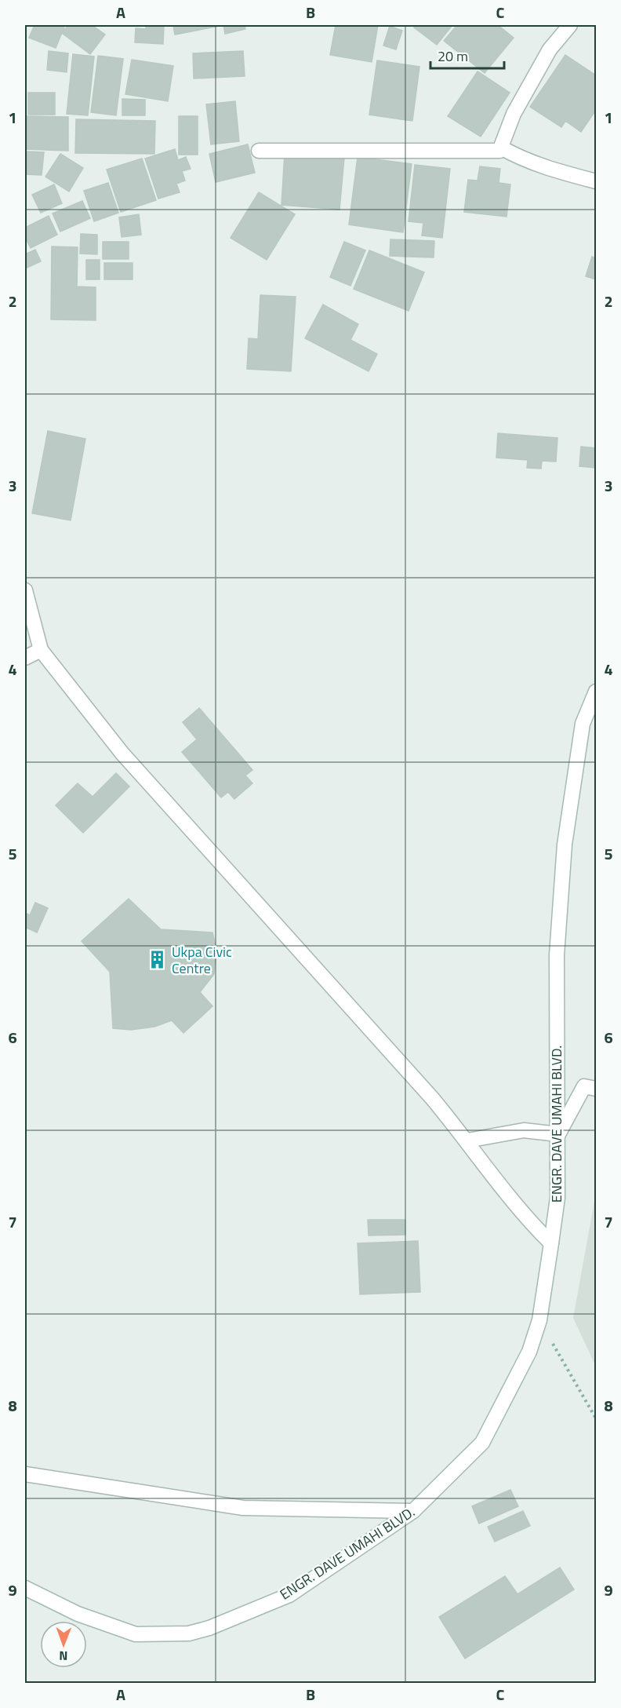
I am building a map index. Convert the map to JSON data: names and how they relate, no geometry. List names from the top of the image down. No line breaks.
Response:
{"streets":{"street":["ENGR. DAVE UMAHI BLVD."]},"places":{"building":["Ukpa Civic Centre"]},"scale_bar":"20 m","north":"bottom","grid":{"columns":["A","B","C"],"rows":["1","2","3","4","5","6","7","8","9"]}}
